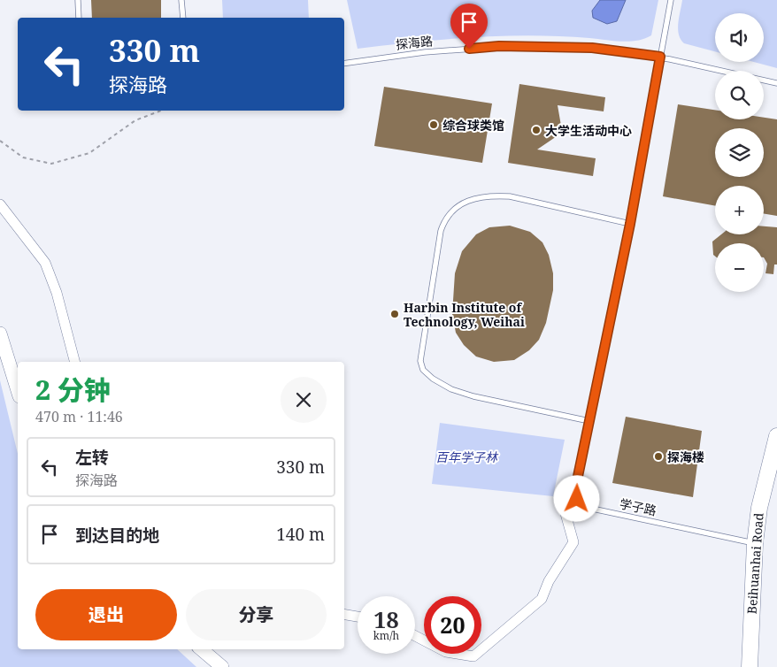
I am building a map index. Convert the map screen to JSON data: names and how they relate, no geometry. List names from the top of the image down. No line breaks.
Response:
{"streets":{"main road":["Beihuanhai Road"],"lane":["探海路","学子路"]},"crossings":[["探海路","学子路"],["学子路","Beihuanhai Road"]],"parks":["百年学子林"],"places":["综合球类馆","大学生活动中心","Harbin Institute of Technology, Weihai","探海楼"],"page":{"map_buttons":["+","−"],"turn":["330 m","探海路"],"heading":["2 分钟","470 m · 11:46"],"list":[{"name":"左转","note":"探海路","value":"330 m"},{"name":"到达目的地","value":"140 m"}],"buttons":["退出","分享"],"speed":"18 km/h","limit":"20"}}
